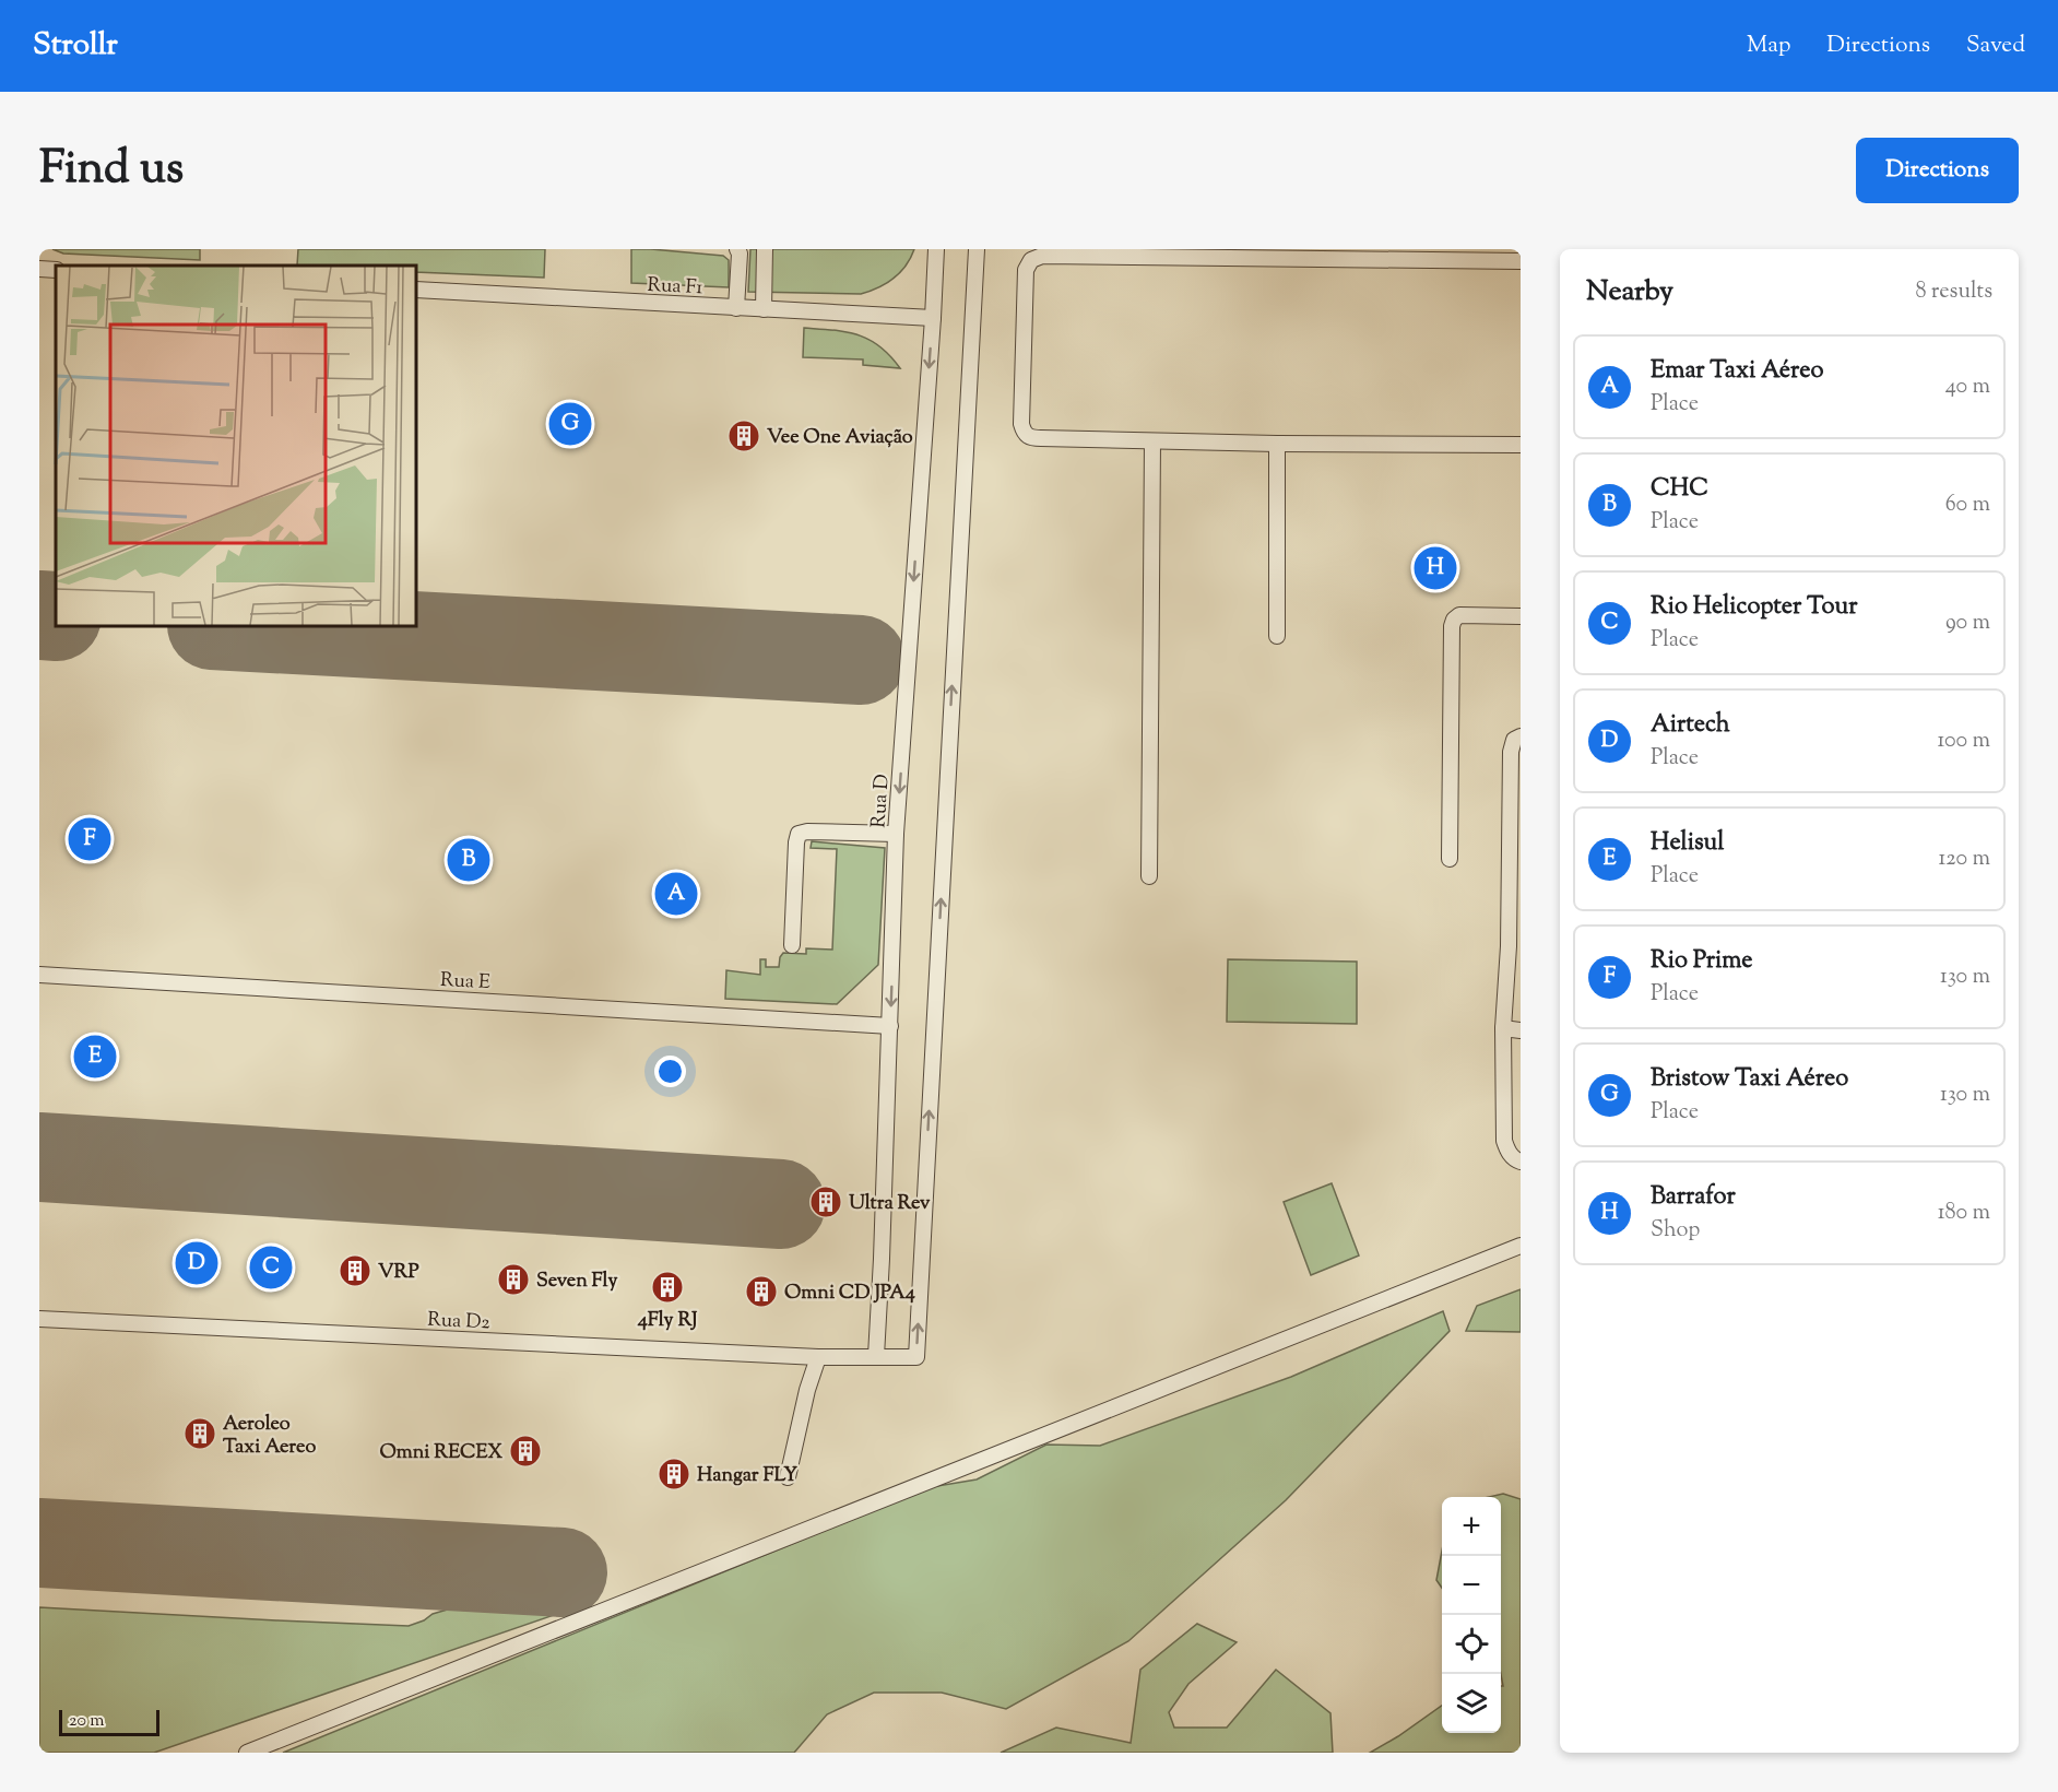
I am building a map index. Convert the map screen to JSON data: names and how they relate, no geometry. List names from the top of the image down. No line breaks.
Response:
{"streets":{"lane":["Rua F1","Rua D","Rua E","Rua D2"]},"crossings":[["Rua F1","Rua D"],["Rua D","Rua E"],["Rua D","Rua D2"]],"one_way":["Rua D","Rua D2"],"places":{"building":["Vee One Aviação","Ultra Rev","VRP","Seven Fly","4Fly RJ","Omni CD JPA4","Aeroleo Taxi Aereo","Omni RECEX","Hangar FLY"]},"scale_bar":"20 m","page":{"header":"Strollr","nav":["Map","Directions","Saved"],"title":"Find us","buttons":"Directions","heading":["Nearby","8 results"],"list":[{"mark":"A","name":"Emar Taxi Aéreo","note":"Place","value":"40 m"},{"mark":"B","name":"CHC","note":"Place","value":"60 m"},{"mark":"C","name":"Rio Helicopter Tour","note":"Place","value":"90 m"},{"mark":"D","name":"Airtech","note":"Place","value":"100 m"},{"mark":"E","name":"Helisul","note":"Place","value":"120 m"},{"mark":"F","name":"Rio Prime","note":"Place","value":"130 m"},{"mark":"G","name":"Bristow Taxi Aéreo","note":"Place","value":"130 m"},{"mark":"H","name":"Barrafor","note":"Shop","value":"180 m"}],"pins":["G","H","F","B","A","E","D","C"],"map_buttons":["+","−"],"scale":"20 m"}}
